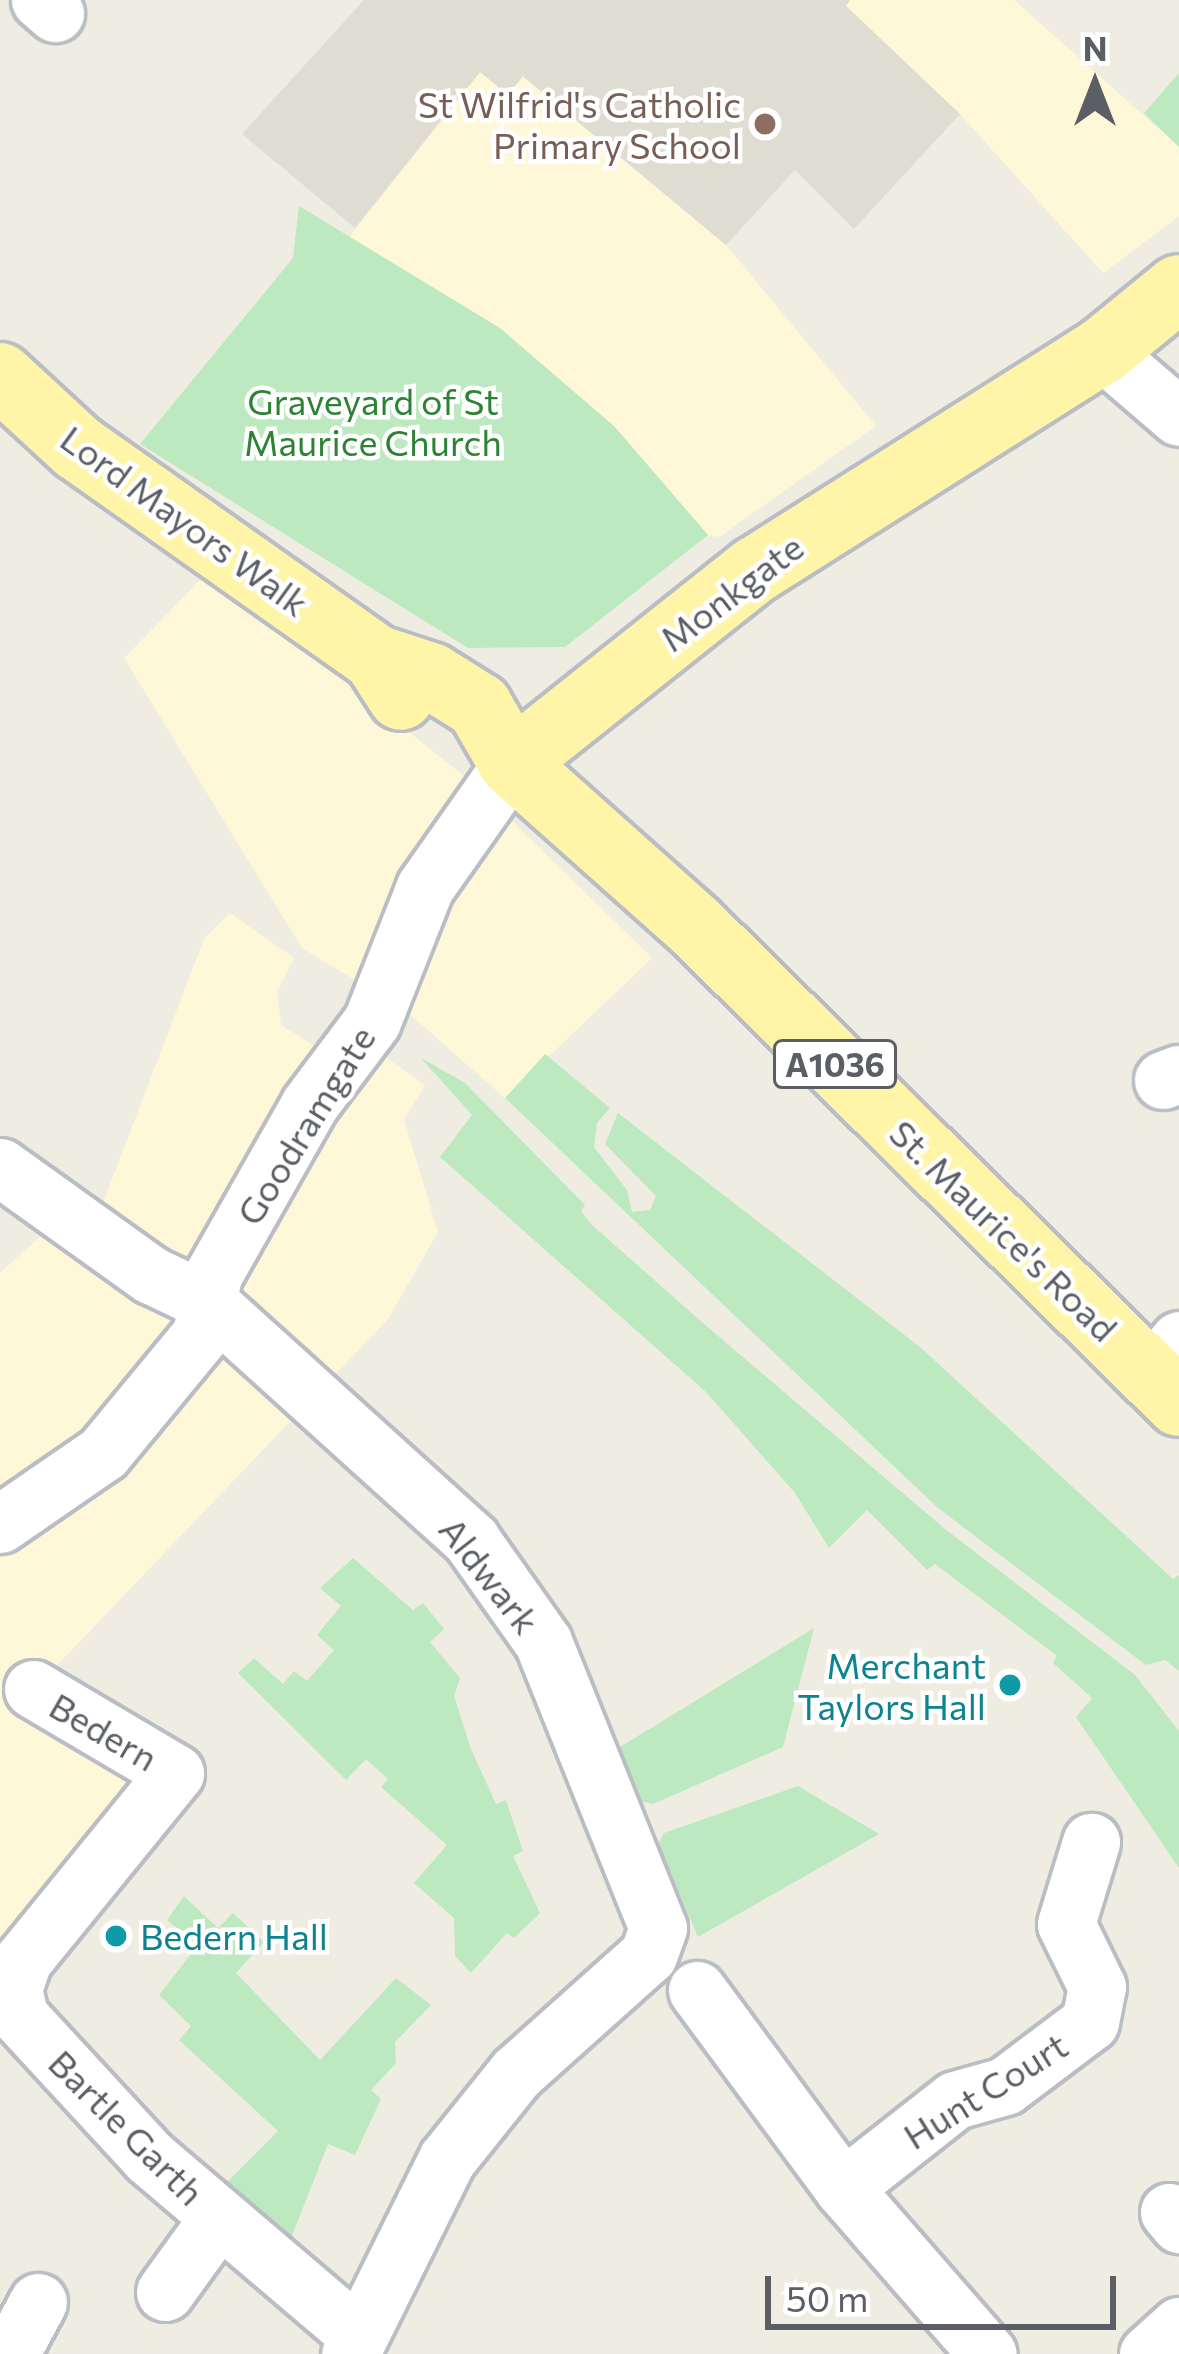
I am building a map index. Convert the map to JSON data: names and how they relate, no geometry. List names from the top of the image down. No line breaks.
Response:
{"streets":{"main road":["Lord Mayors Walk","Monkgate","A1036","St. Maurice's Road"],"street":["Goodramgate","Aldwark","Bedern","Hunt Court","Bartle Garth"]},"crossings":[["Lord Mayors Walk","Monkgate"],["Lord Mayors Walk","St. Maurice's Road"],["Monkgate","Goodramgate"],["Monkgate","St. Maurice's Road"],["Goodramgate","Aldwark"],["Aldwark","Bartle Garth"],["Bedern","Bartle Garth"]],"parks":["Graveyard of St Maurice Church"],"places":["St Wilfrid's Catholic Primary School","Merchant Taylors Hall","Bedern Hall"],"scale_bar":"50 m","north":"top"}
